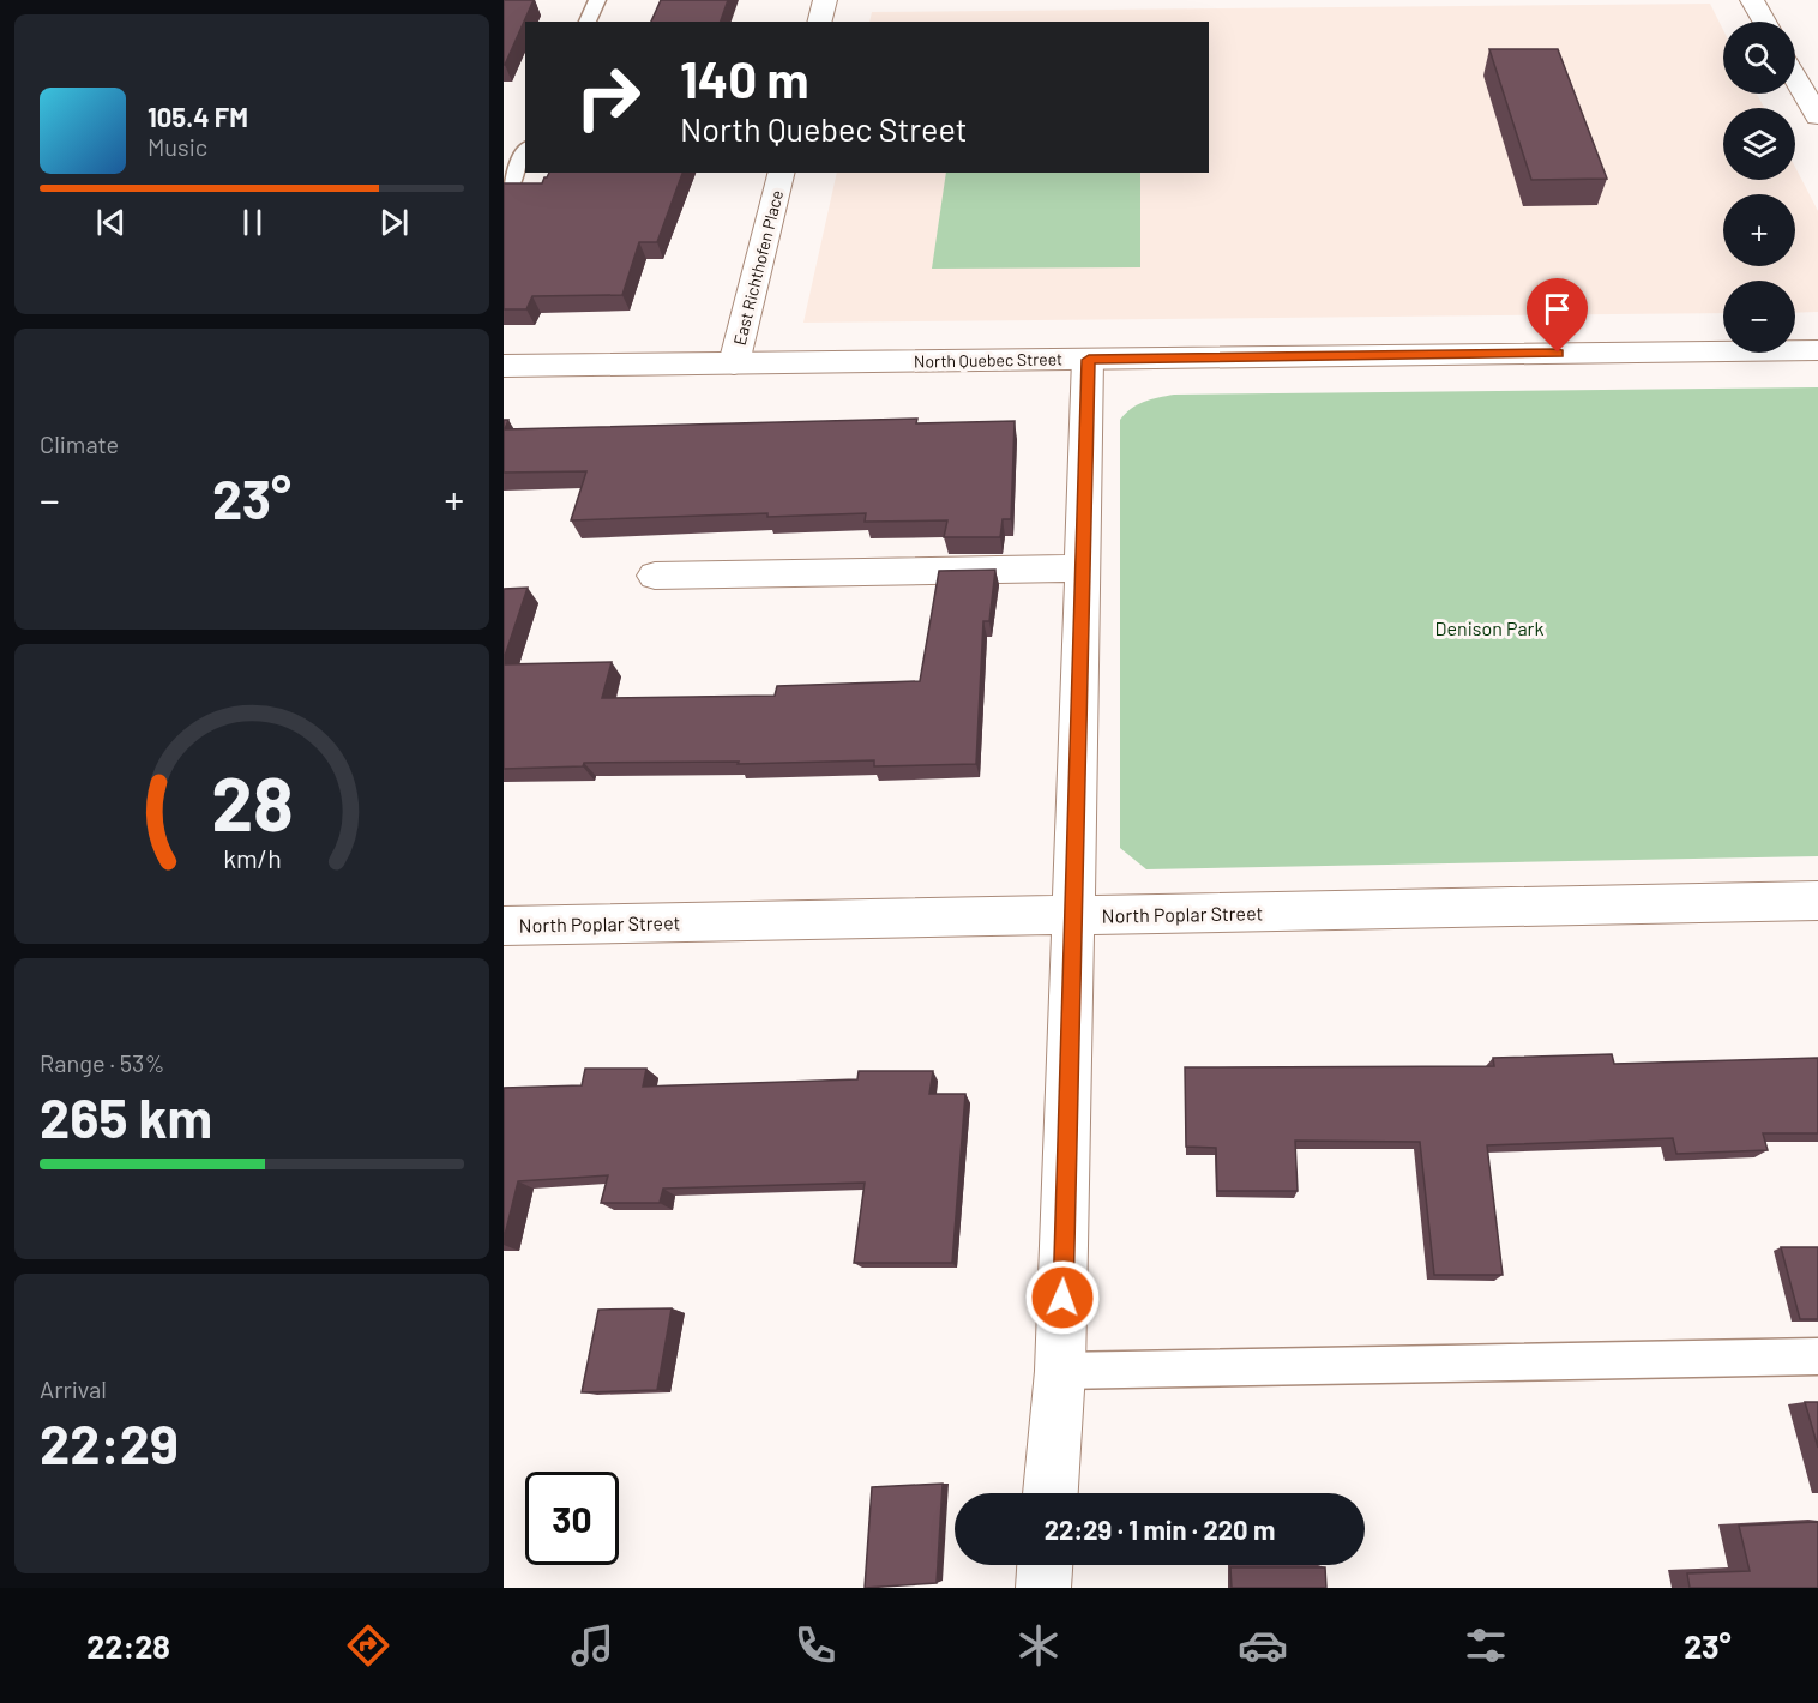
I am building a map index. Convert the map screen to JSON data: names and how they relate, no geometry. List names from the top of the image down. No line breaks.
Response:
{"streets":{"street":["East Richthofen Place","North Quebec Street","North Poplar Street"]},"crossings":[["East Richthofen Place","North Quebec Street"]],"parks":["Denison Park"],"page":{"map_buttons":["+","−"],"turn":["140 m","North Quebec Street"],"song":["105.4 FM","Music"],"tile":["Climate",["Range · 53%","265 km"],["Arrival","22:29"]],"heat":["−","23°","+"],"limit":"30","trip":"22:29 · 1 min · 220 m","tabs":["22:28","23°"],"gauge":["28","km/h"]}}
